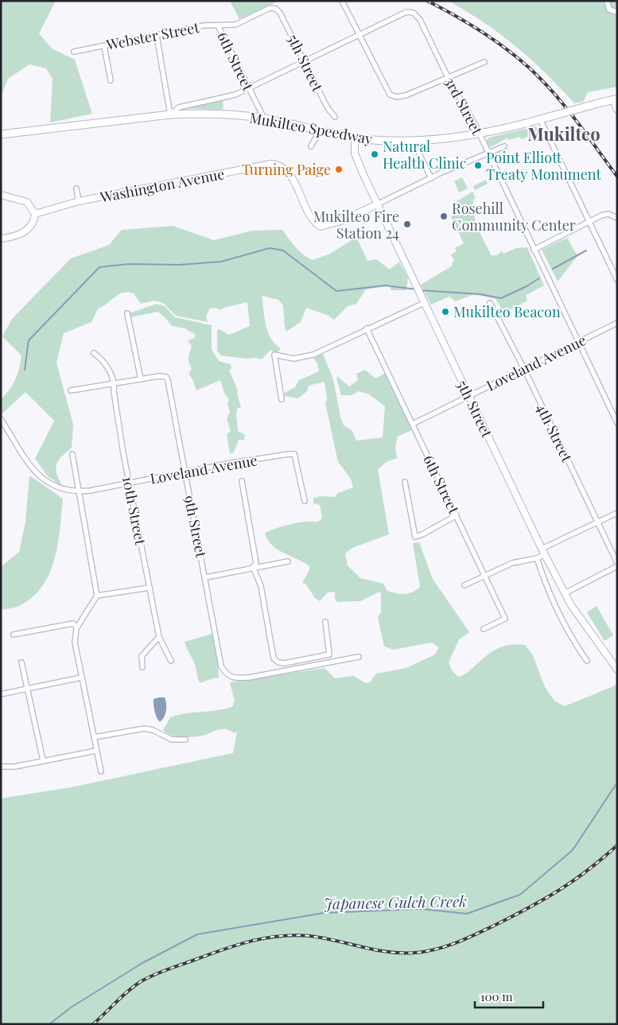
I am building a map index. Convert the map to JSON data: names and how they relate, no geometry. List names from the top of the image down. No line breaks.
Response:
{"streets":{"main road":["5th Street","Mukilteo Speedway","Washington Avenue"],"street":["Webster Street","6th Street","3rd Street","Loveland Avenue","4th Street","10th Street","9th Street"]},"crossings":[["Webster Street","6th Street"],["Webster Street","5th Street"],["6th Street","Mukilteo Speedway"],["6th Street","Loveland Avenue"],["5th Street","Mukilteo Speedway"],["5th Street","Washington Avenue"],["5th Street","Loveland Avenue"],["3rd Street","Mukilteo Speedway"],["3rd Street","Loveland Avenue"],["Loveland Avenue","4th Street"],["Loveland Avenue","10th Street"],["Loveland Avenue","9th Street"]],"districts":["Mukilteo"],"water":["Japanese Gulch Creek"],"places":["Natural Health Clinic","Point Elliott Treaty Monument","Turning Paige","Rosehill Community Center","Mukilteo Fire Station 24","Mukilteo Beacon"],"scale_bar":"100 m"}
